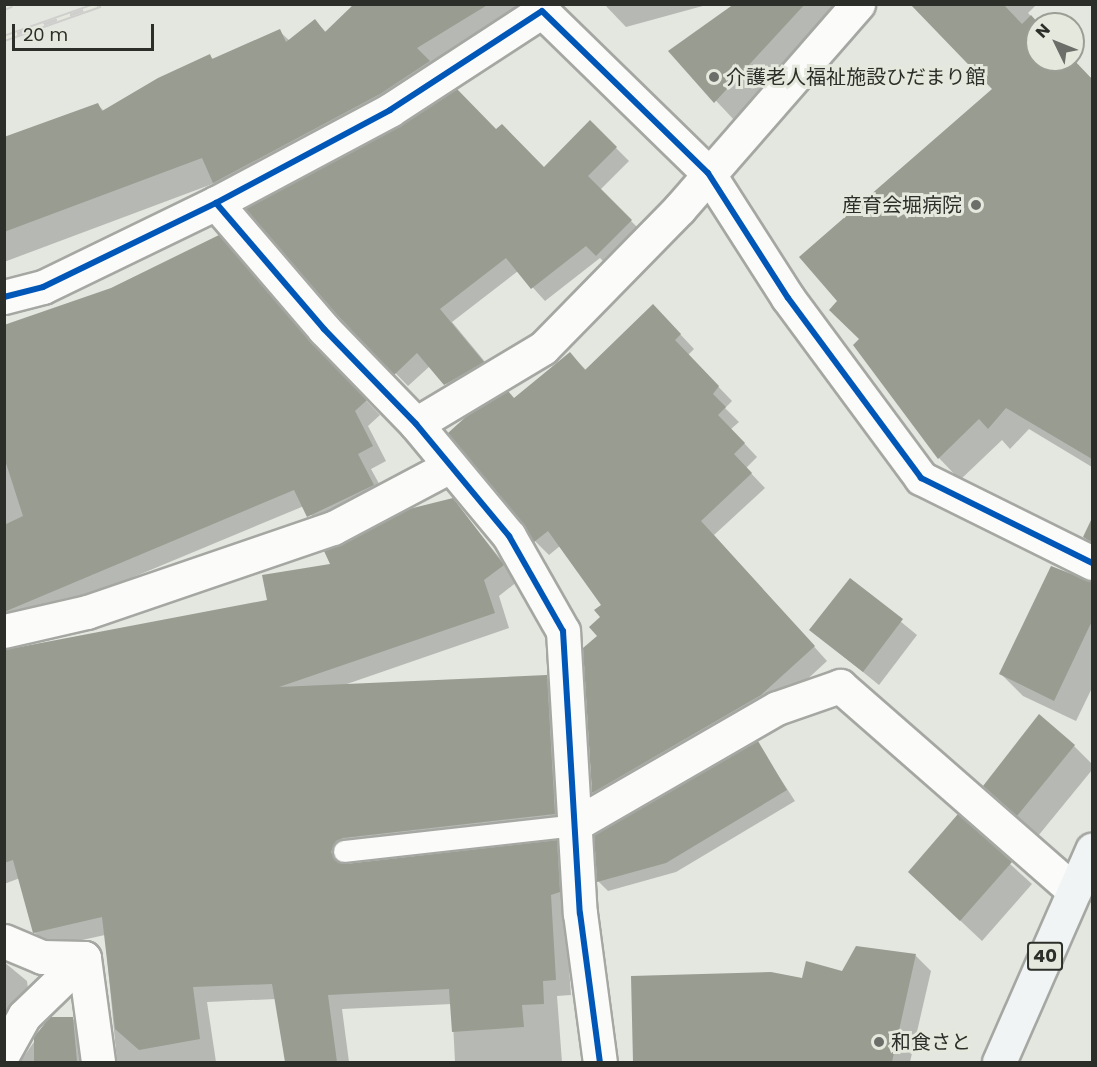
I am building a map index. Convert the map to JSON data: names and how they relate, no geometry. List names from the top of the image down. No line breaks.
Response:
{"streets":{"main road":["40"]},"places":["介護老人福祉施設ひだまり館","産育会堀病院","和食さと"],"scale_bar":"20 m","north":"top left"}
